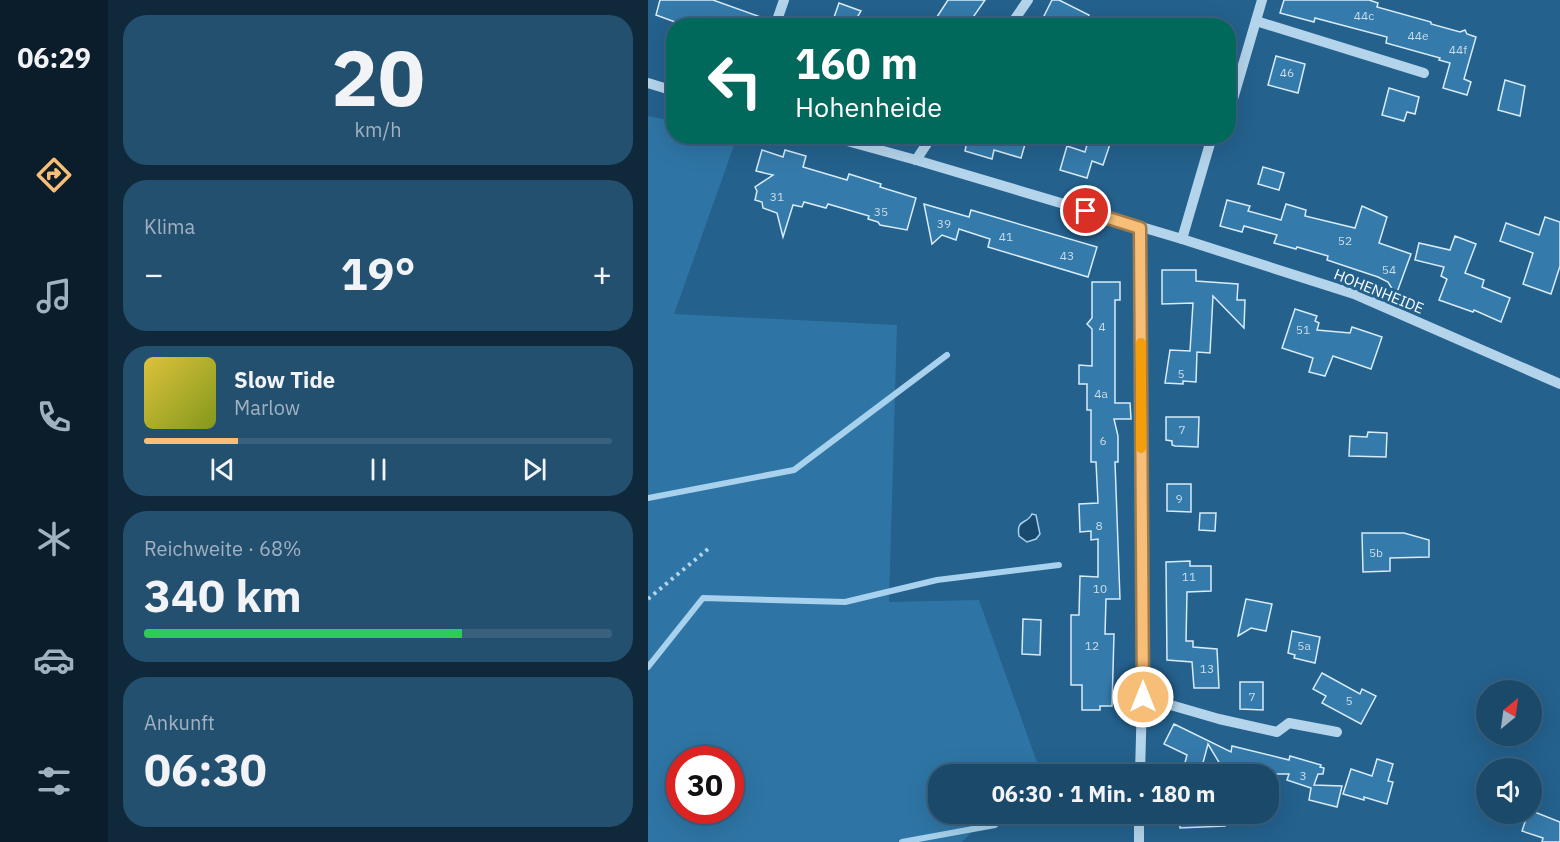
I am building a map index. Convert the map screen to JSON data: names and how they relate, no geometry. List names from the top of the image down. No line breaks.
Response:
{"streets":{"street":["HOHENHEIDE"]},"house_numbers":["44c","44e","44f","46","31","35","39","41","52","43","54","4","51","5","4a","7","6","9","8","5b","11","10","12","5a","13","7","5","3"],"north":"top right","page":{"tabs":"06:29","tile":[["20","km/h"],"Klima",["Reichweite · 68%","340 km"],["Ankunft","06:30"]],"turn":["160 m","Hohenheide"],"heat":["−","19°","+"],"song":["Slow Tide","Marlow"],"limit":"30","trip":"06:30 · 1 Min. · 180 m"}}
